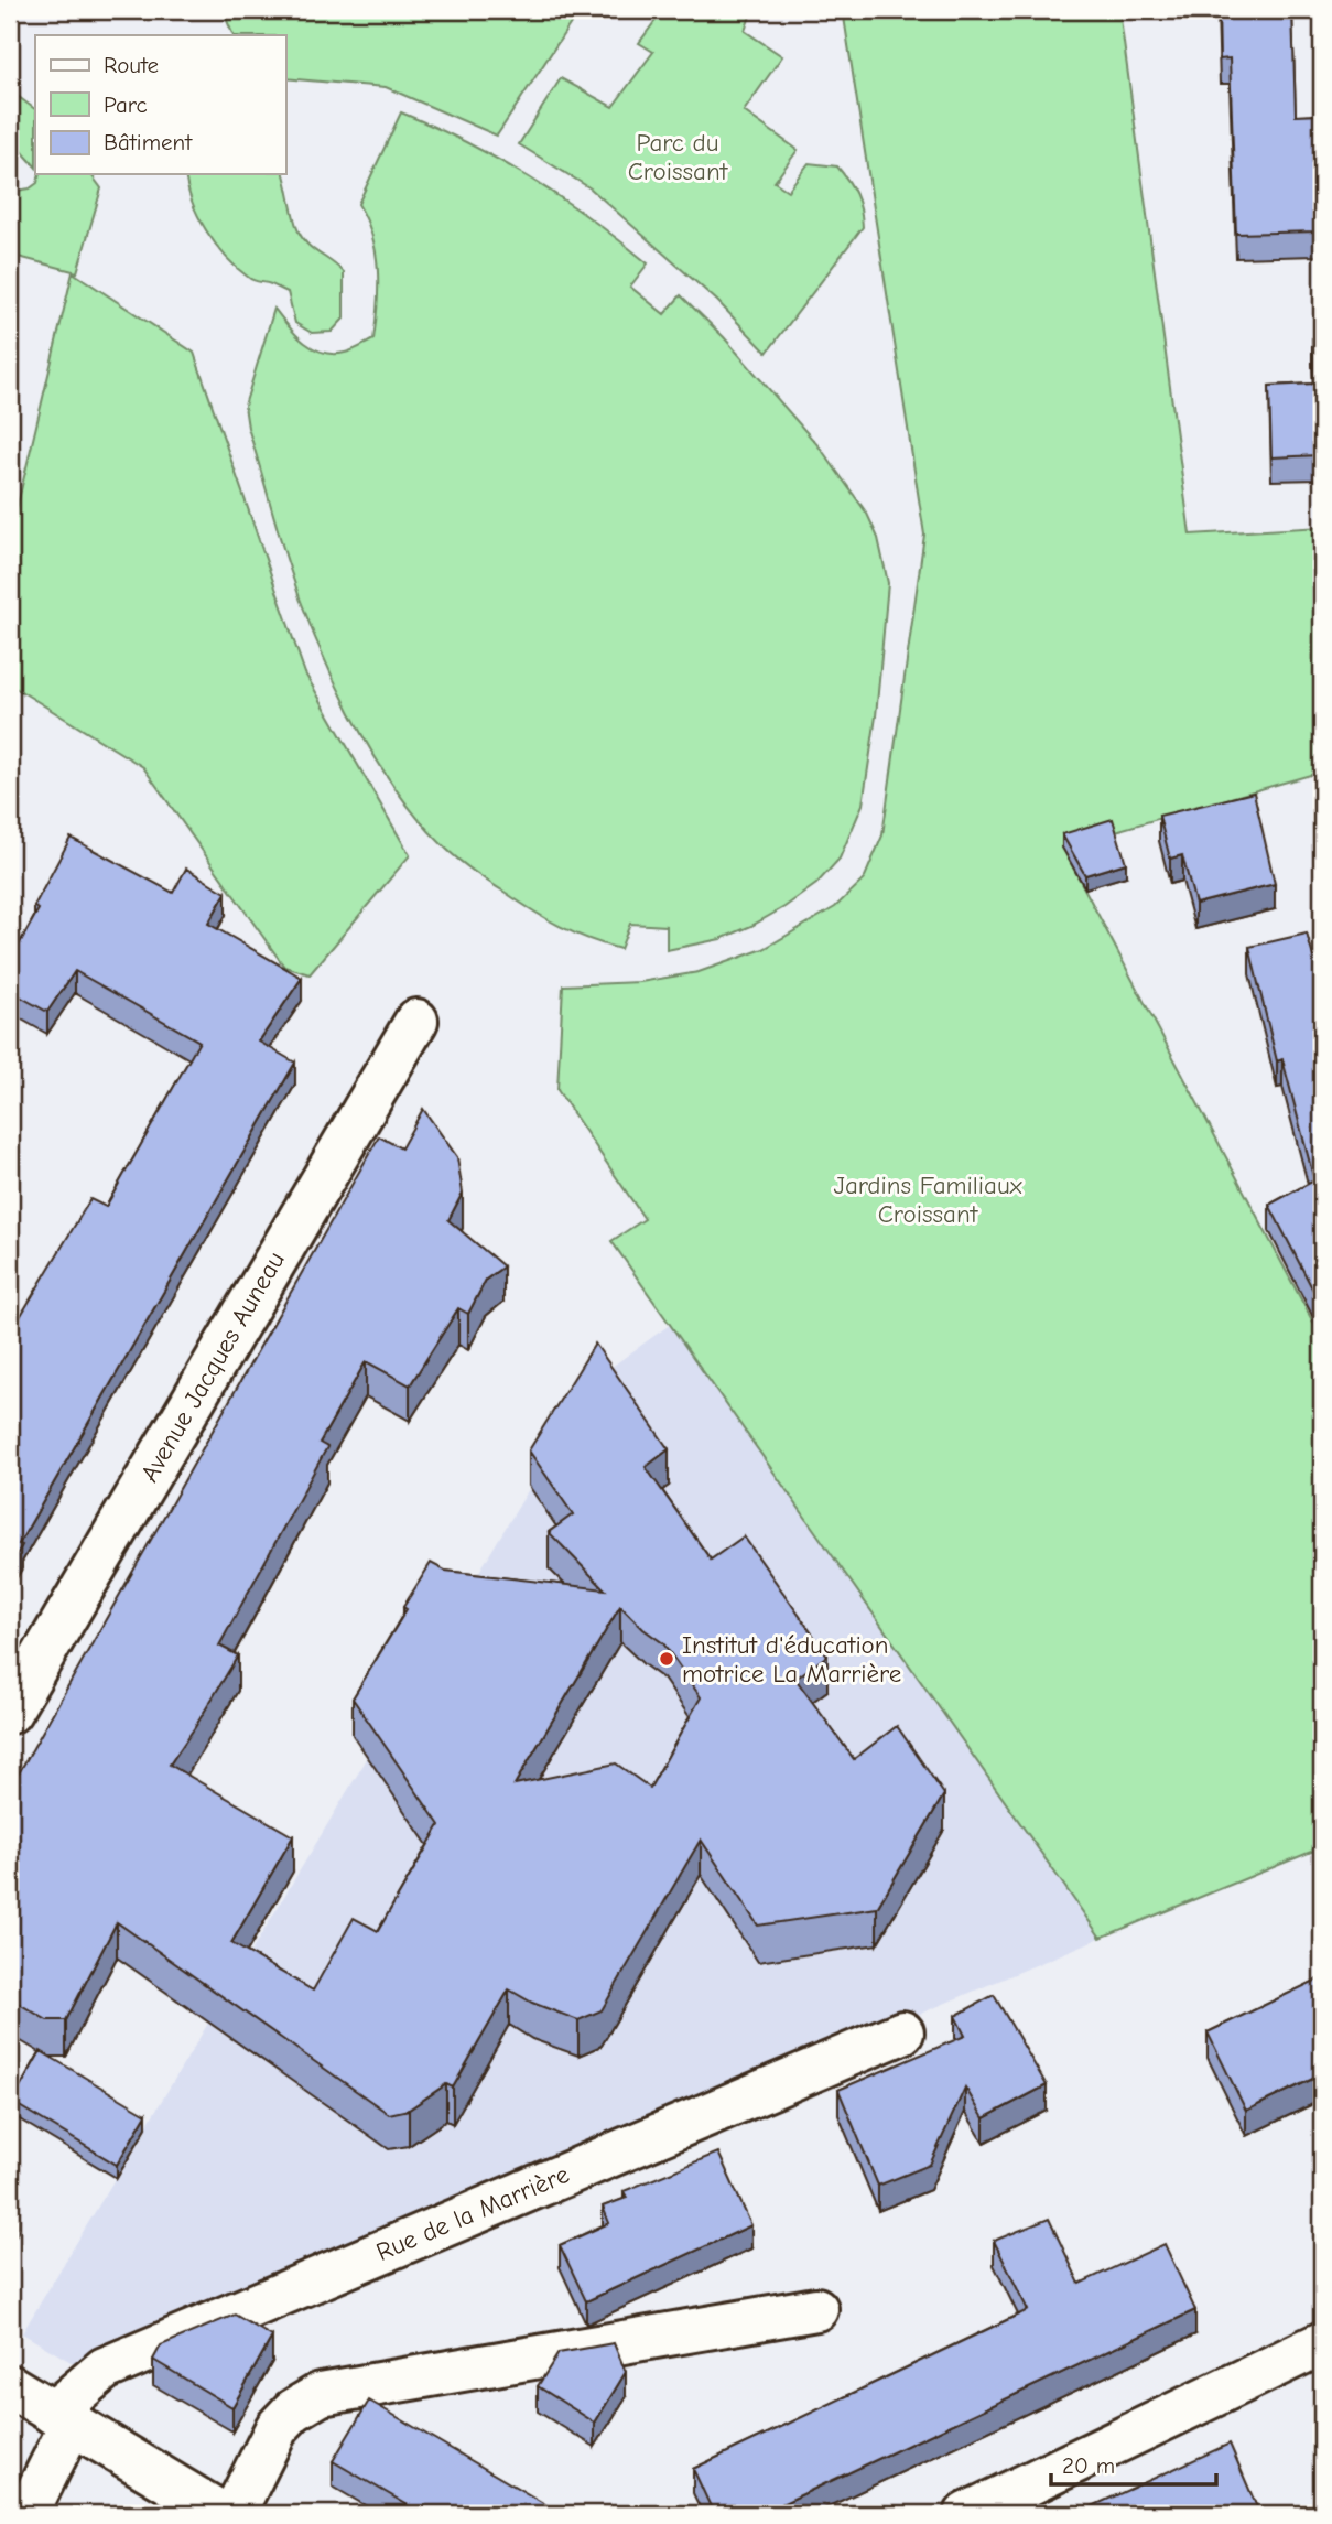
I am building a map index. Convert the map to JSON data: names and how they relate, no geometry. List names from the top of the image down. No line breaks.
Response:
{"streets":{"street":["Avenue Jacques Auneau","Rue de la Marrière"]},"parks":["Parc du Croissant","Jardins Familiaux Croissant"],"places":["Institut d'éducation motrice La Marrière"],"legend":["Route","Parc","Bâtiment"],"scale_bar":"20 m"}
